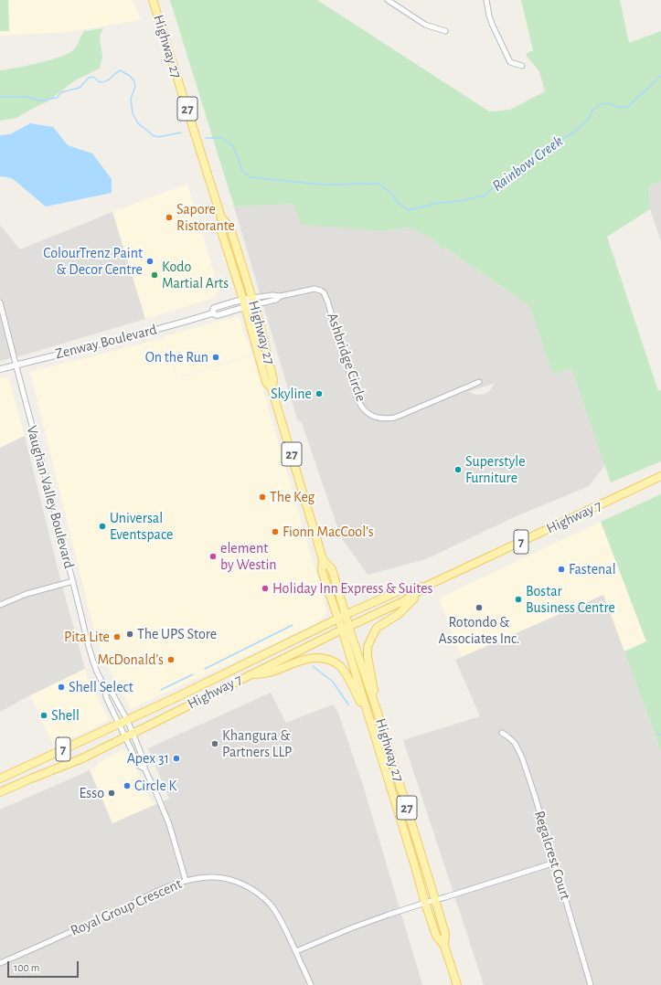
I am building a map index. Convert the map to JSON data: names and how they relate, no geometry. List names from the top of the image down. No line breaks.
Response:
{"streets":{"main road":["Highway 27","27","Highway 7","7"],"street":["Zenway Boulevard","Ashbridge Circle","Vaughan Valley Boulevard","Regalcrest Court","Royal Group Crescent"]},"crossings":[["Highway 27","Zenway Boulevard"],["Highway 27","Ashbridge Circle"],["Highway 27","Highway 7"],["Zenway Boulevard","Ashbridge Circle"],["Zenway Boulevard","Vaughan Valley Boulevard"],["Vaughan Valley Boulevard","Highway 7"]],"water":["Rainbow Creek"],"places":["Sapore Ristorante","ColourTrenz Paint & Decor Centre","Kodo Martial Arts","On the Run","Skyline","Superstyle Furniture","The Keg","Universal Eventspace","Fionn MacCool's","element by Westin","Fastenal","Holiday Inn Express & Suites","Bostar Business Centre","Rotondo & Associates Inc.","The UPS Store","Pita Lite","McDonald's","Shell Select","Shell","Khangura & Partners LLP","Apex 31","Circle K","Esso"],"scale_bar":"100 m"}
